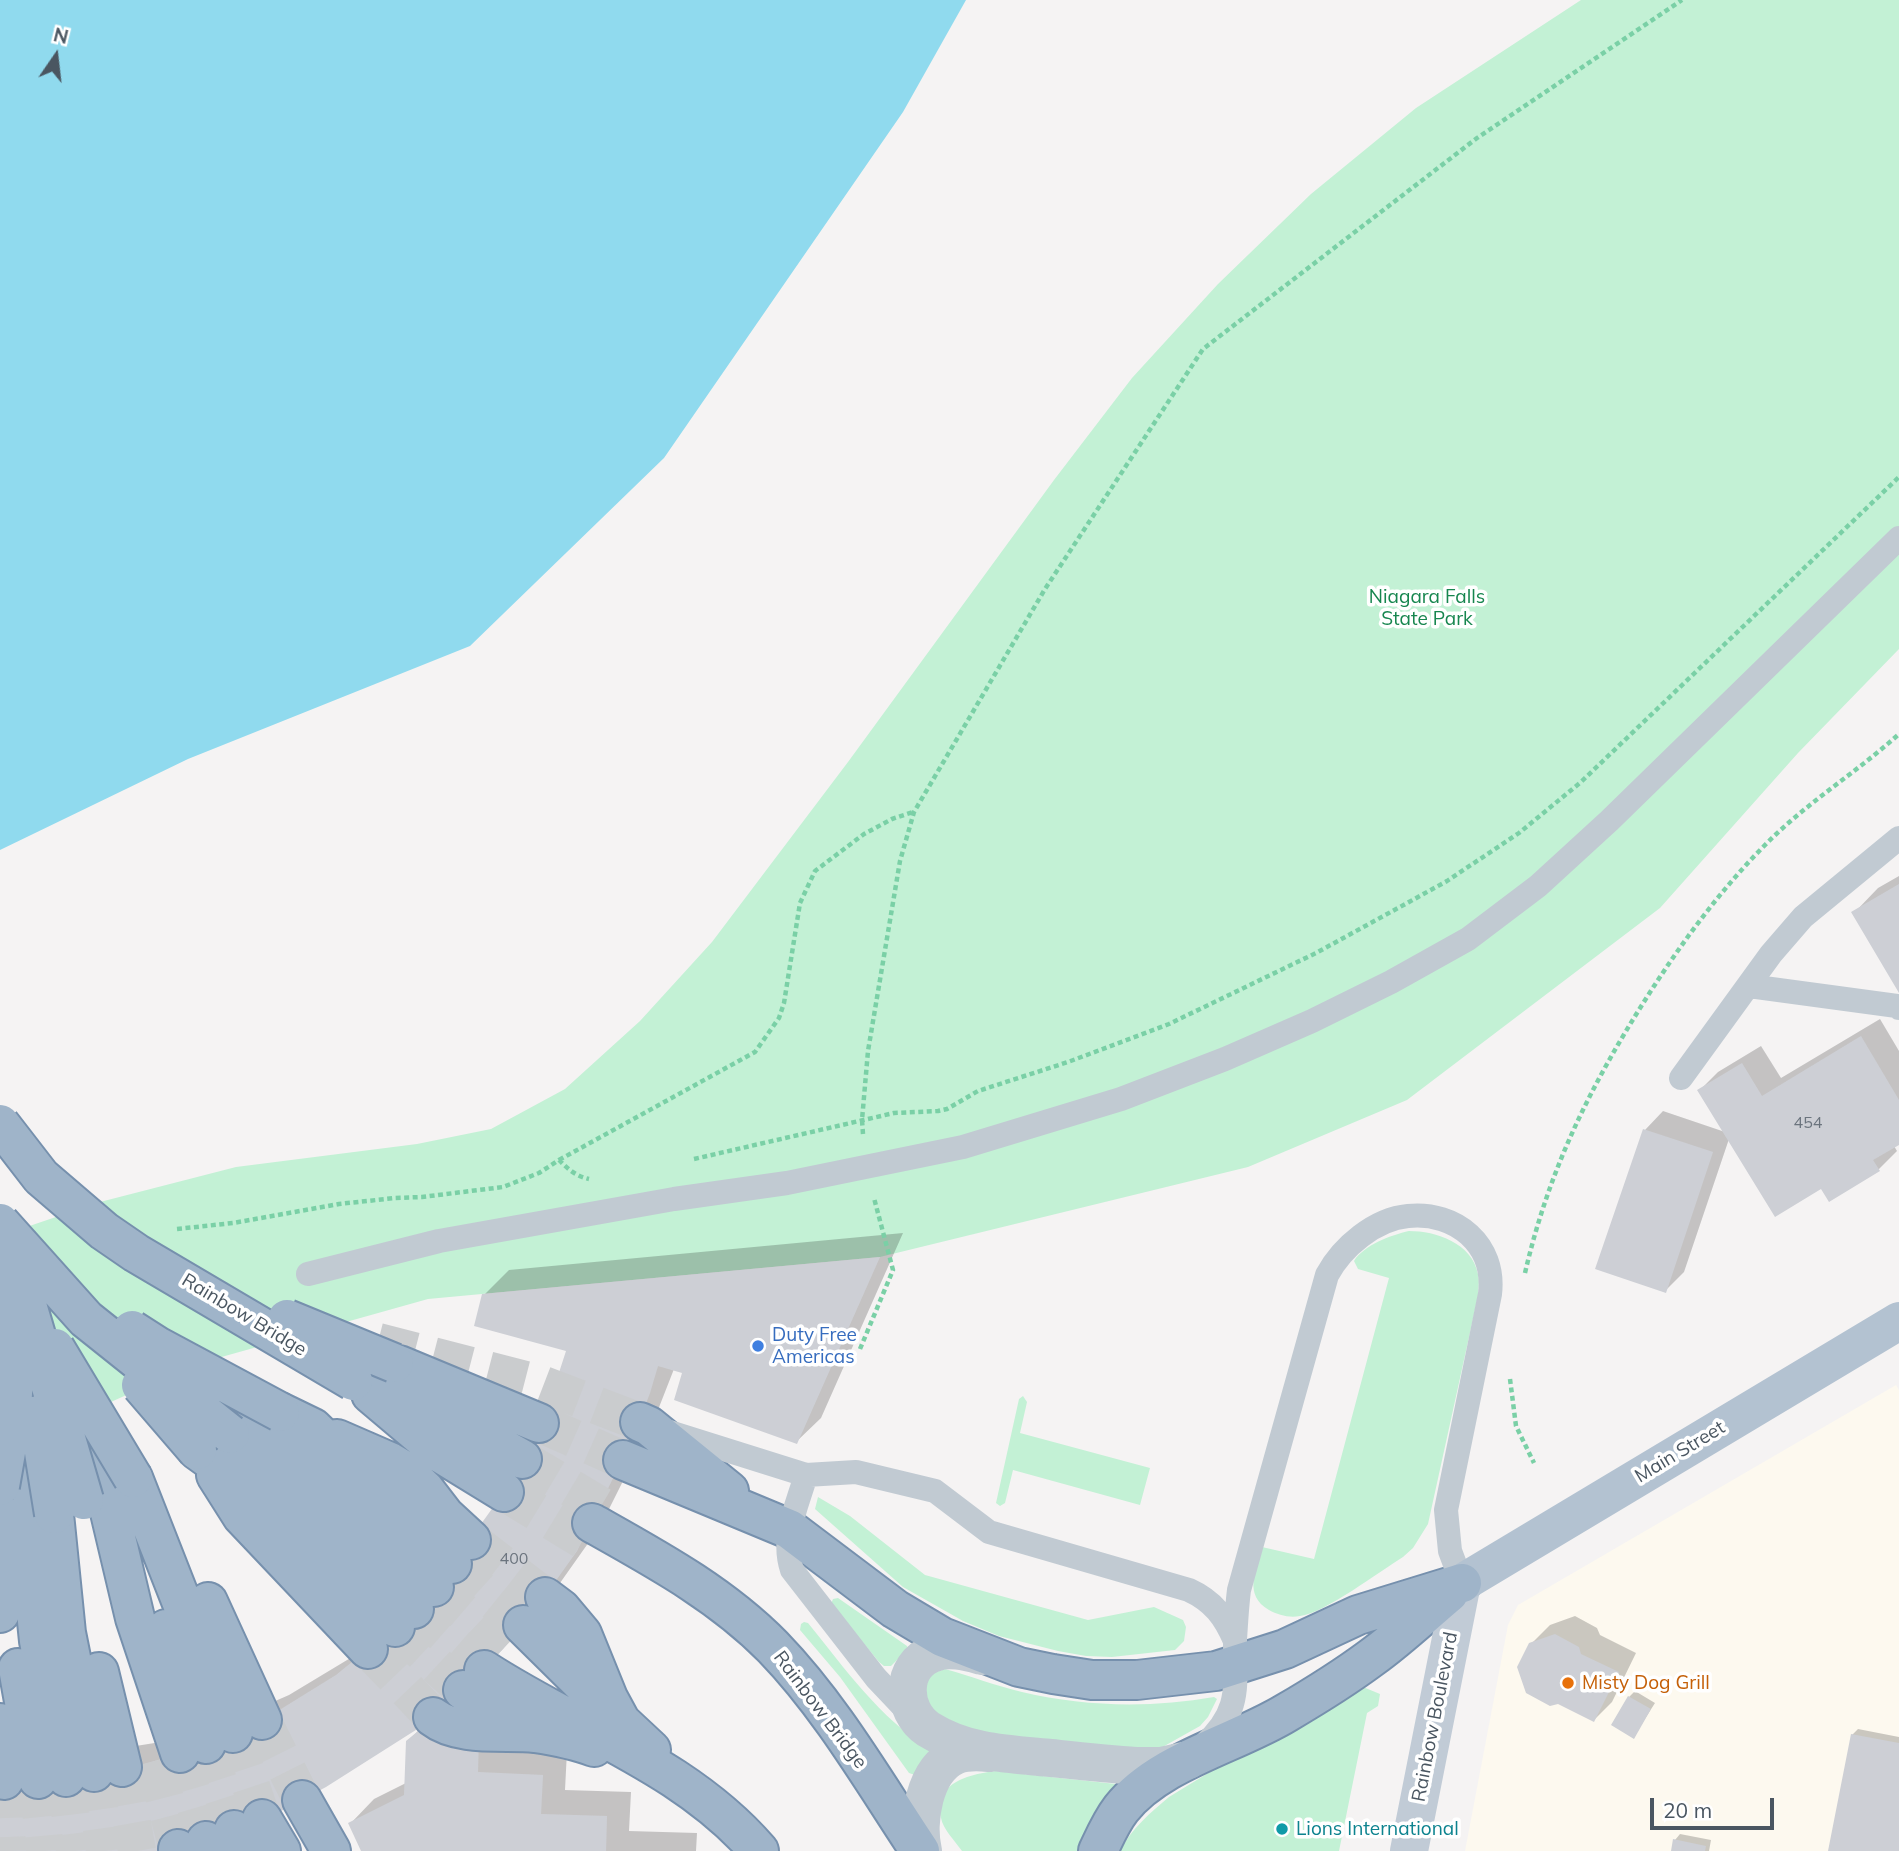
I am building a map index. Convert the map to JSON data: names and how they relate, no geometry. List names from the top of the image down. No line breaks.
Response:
{"streets":{"highway":["Rainbow Bridge"],"main road":["Main Street","Rainbow Boulevard"]},"crossings":[["Main Street","Rainbow Boulevard"]],"parks":["Niagara Falls State Park"],"places":["Duty Free Americas","Misty Dog Grill","Lions International"],"house_numbers":["454","400"],"scale_bar":"20 m","north":"top"}
